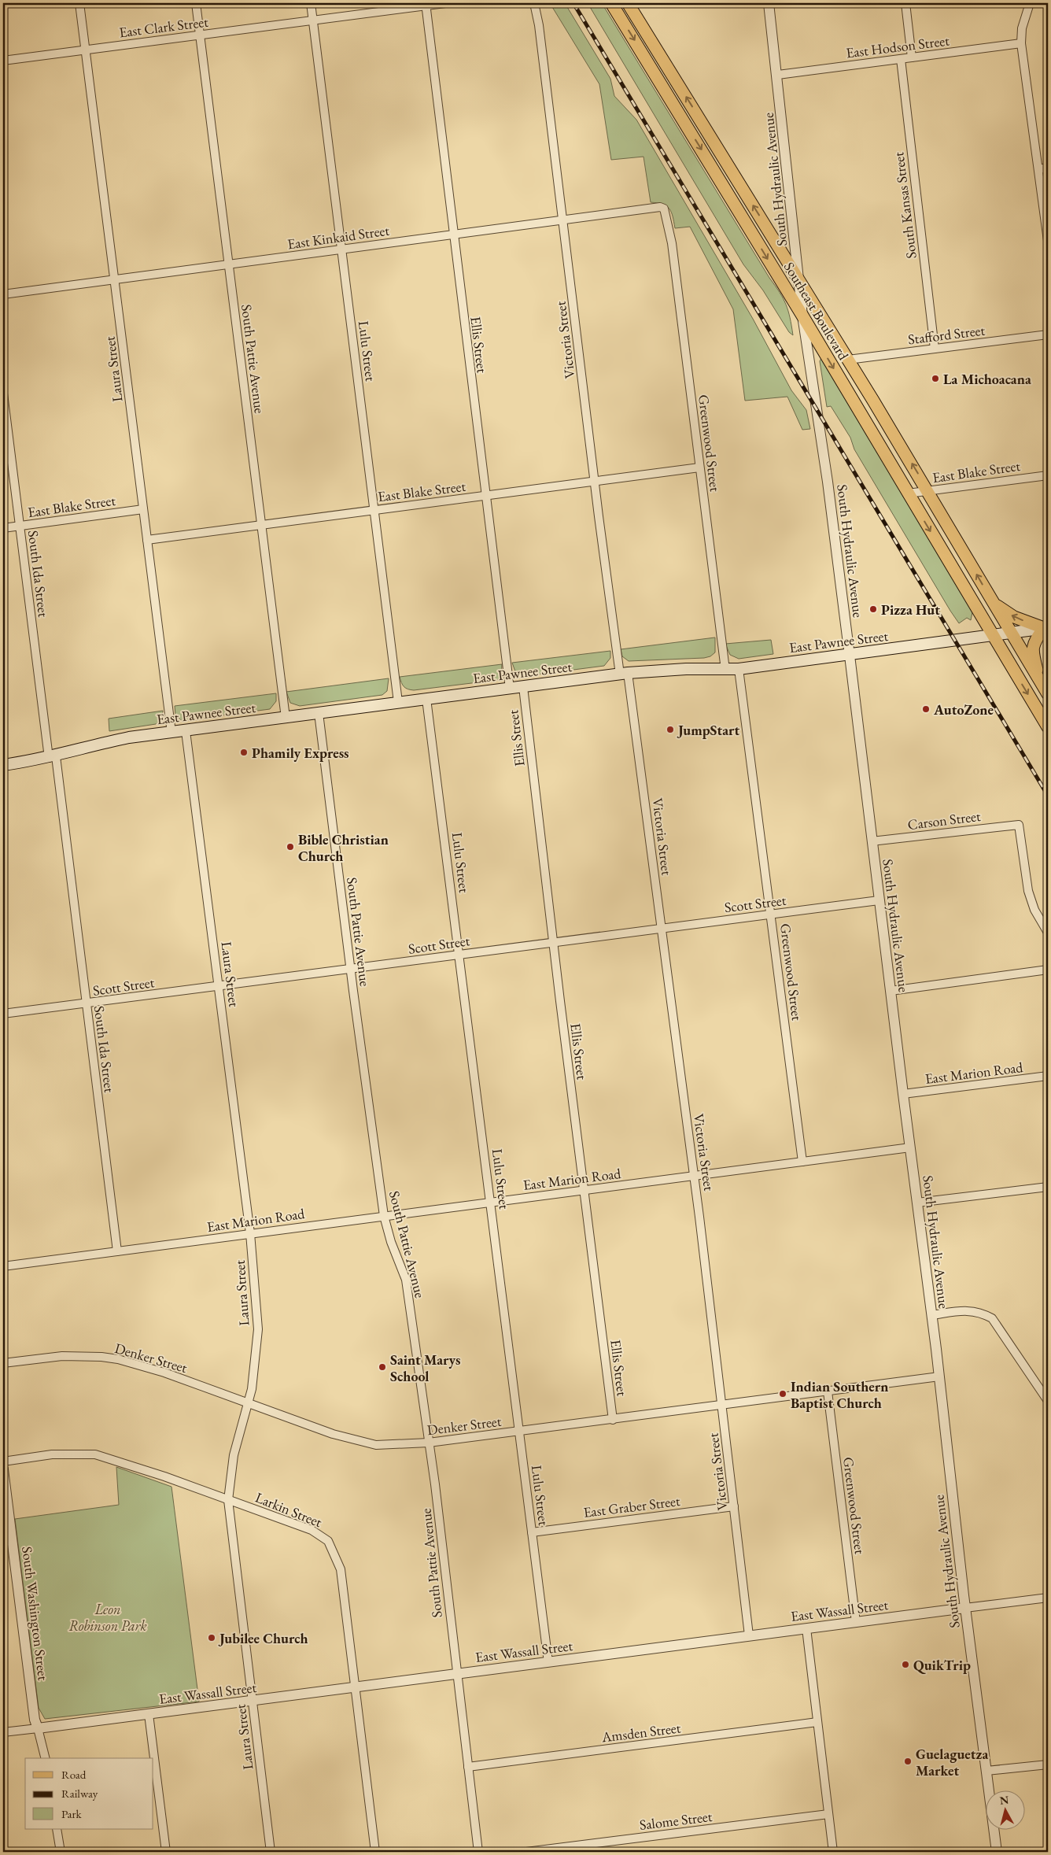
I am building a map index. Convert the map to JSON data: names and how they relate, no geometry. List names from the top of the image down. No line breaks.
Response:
{"streets":{"main road":["Southeast Boulevard","East Pawnee Street"],"street":["East Clark Street","East Hodson Street","South Hydraulic Avenue","South Kansas Street","East Kinkaid Street","Stafford Street","Victoria Street","Ellis Street","Lulu Street","South Pattie Avenue","Laura Street","Greenwood Street","East Blake Street","South Ida Street","Carson Street","Scott Street","East Marion Road","Denker Street","East Graber Street","Larkin Street","East Wassall Street","South Washington Street","Amsden Street","Salome Street"]},"crossings":[["East Clark Street","Ellis Street"],["East Clark Street","Lulu Street"],["East Clark Street","South Pattie Avenue"],["East Clark Street","Laura Street"],["East Hodson Street","South Hydraulic Avenue"],["East Hodson Street","South Kansas Street"],["South Hydraulic Avenue","Southeast Boulevard"],["South Hydraulic Avenue","East Pawnee Street"],["South Hydraulic Avenue","Carson Street"],["South Hydraulic Avenue","Scott Street"],["South Hydraulic Avenue","East Marion Road"],["South Hydraulic Avenue","Denker Street"],["South Hydraulic Avenue","East Wassall Street"],["South Kansas Street","Stafford Street"],["East Kinkaid Street","Victoria Street"],["East Kinkaid Street","Ellis Street"],["East Kinkaid Street","Lulu Street"],["East Kinkaid Street","South Pattie Avenue"],["East Kinkaid Street","Laura Street"],["East Kinkaid Street","Greenwood Street"],["Southeast Boulevard","Stafford Street"],["Southeast Boulevard","East Blake Street"],["Southeast Boulevard","East Pawnee Street"],["Victoria Street","East Blake Street"],["Victoria Street","East Pawnee Street"],["Victoria Street","Scott Street"],["Victoria Street","East Marion Road"],["Victoria Street","Denker Street"],["Victoria Street","East Graber Street"],["Victoria Street","East Wassall Street"],["Ellis Street","East Blake Street"],["Ellis Street","East Pawnee Street"],["Ellis Street","Scott Street"],["Ellis Street","East Marion Road"],["Ellis Street","Denker Street"],["Lulu Street","East Blake Street"],["Lulu Street","East Pawnee Street"],["Lulu Street","Scott Street"],["Lulu Street","East Marion Road"],["Lulu Street","Denker Street"],["Lulu Street","East Graber Street"],["Lulu Street","East Wassall Street"],["South Pattie Avenue","East Blake Street"],["South Pattie Avenue","East Pawnee Street"],["South Pattie Avenue","Scott Street"],["South Pattie Avenue","East Marion Road"],["South Pattie Avenue","Denker Street"],["South Pattie Avenue","East Wassall Street"],["South Pattie Avenue","Amsden Street"],["Laura Street","East Blake Street"],["Laura Street","East Pawnee Street"],["Laura Street","Scott Street"],["Laura Street","East Marion Road"],["Laura Street","Denker Street"],["Laura Street","Larkin Street"],["Laura Street","East Wassall Street"],["Greenwood Street","East Blake Street"],["Greenwood Street","East Pawnee Street"],["Greenwood Street","Scott Street"],["Greenwood Street","East Marion Road"],["Greenwood Street","Denker Street"],["Greenwood Street","East Wassall Street"],["East Blake Street","South Ida Street"],["South Ida Street","East Pawnee Street"],["South Ida Street","Scott Street"],["South Ida Street","East Marion Road"],["Larkin Street","East Wassall Street"],["East Wassall Street","South Washington Street"]],"parks":["Leon Robinson Park"],"places":["La Michoacana","Pizza Hut","AutoZone","JumpStart","Phamily Express","Bible Christian Church","Saint Marys School","Indian Southern Baptist Church","Jubilee Church","QuikTrip","Guelaguetza Market"],"legend":["Road","Railway","Park"],"north":"top"}
